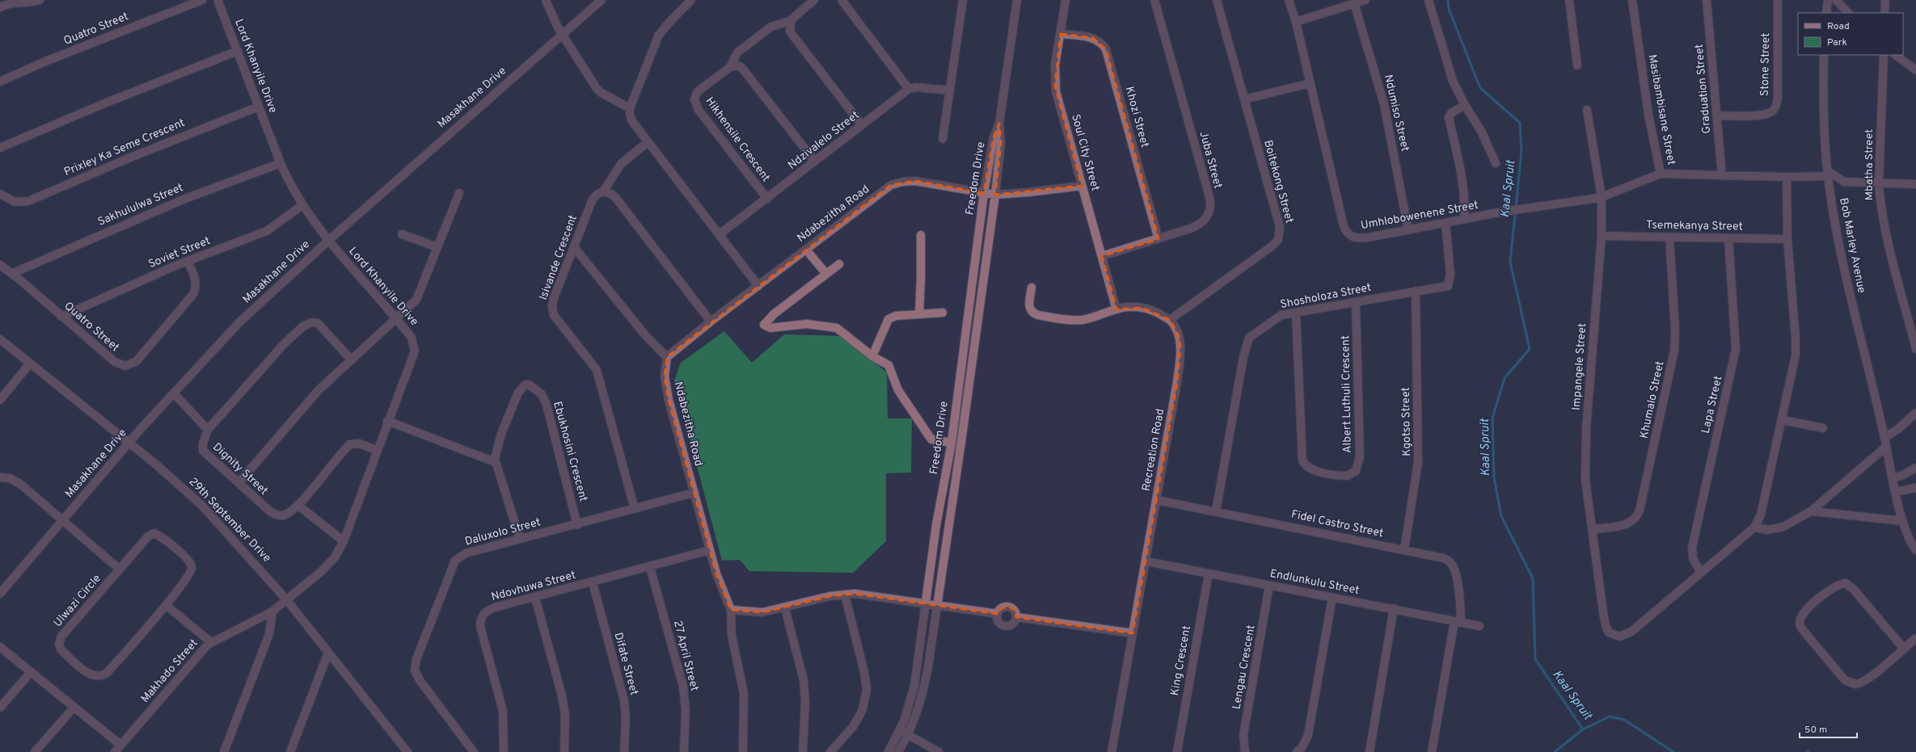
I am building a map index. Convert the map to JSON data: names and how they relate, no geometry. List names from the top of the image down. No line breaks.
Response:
{"streets":{"street":["Quatro Street","Stone Street","Lord Khanyile Drive","Graduation Street","Masakhane Drive","Masibambisane Street","Ndumiso Street","Khozi Street","Hikhensile Crescent","Ndzivalelo Street","Prixley Ka Seme Crescent","Soul City Street","Juba Street","Mbatha Street","Freedom Drive","Boitekong Street","Sakhululwa Street","Ndabezitha Road","Umhlobowenene Street","Tsemekanya Street","Bob Marley Avenue","Soviet Street","Isivande Crescent","Shosholoza Street","Impangele Street","Albert Luthuli Crescent","Khumalo Street","Lapa Street","Kgotso Street","Recreation Road","Ebukhosini Crescent","Dignity Street","29th September Drive","Fidel Castro Street","Daluxolo Street","Endlunkulu Street","Ndovhuwa Street","Ulwazi Circle","27 April Street","King Crescent","Difate Street","Lengau Crescent","Makhado Street"]},"crossings":[["Quatro Street","Sakhululwa Street"],["Quatro Street","Soviet Street"],["Stone Street","Graduation Street"],["Lord Khanyile Drive","Masakhane Drive"],["Lord Khanyile Drive","Prixley Ka Seme Crescent"],["Lord Khanyile Drive","Sakhululwa Street"],["Lord Khanyile Drive","Soviet Street"],["Lord Khanyile Drive","Dignity Street"],["Lord Khanyile Drive","29th September Drive"],["Lord Khanyile Drive","Makhado Street"],["Graduation Street","Masibambisane Street"],["Masakhane Drive","29th September Drive"],["Masibambisane Street","Umhlobowenene Street"],["Masibambisane Street","Bob Marley Avenue"],["Ndumiso Street","Umhlobowenene Street"],["Khozi Street","Soul City Street"],["Khozi Street","Juba Street"],["Hikhensile Crescent","Ndzivalelo Street"],["Soul City Street","Juba Street"],["Soul City Street","Ndabezitha Road"],["Freedom Drive","Ndabezitha Road"],["Boitekong Street","Recreation Road"],["Ndabezitha Road","Daluxolo Street"],["Ndabezitha Road","Ndovhuwa Street"],["Umhlobowenene Street","Shosholoza Street"],["Umhlobowenene Street","Impangele Street"],["Tsemekanya Street","Impangele Street"],["Tsemekanya Street","Khumalo Street"],["Tsemekanya Street","Lapa Street"],["Isivande Crescent","Daluxolo Street"],["Shosholoza Street","Albert Luthuli Crescent"],["Shosholoza Street","Kgotso Street"],["Shosholoza Street","Fidel Castro Street"],["Impangele Street","Khumalo Street"],["Impangele Street","Lapa Street"],["Kgotso Street","Fidel Castro Street"],["Recreation Road","Fidel Castro Street"],["Recreation Road","Endlunkulu Street"],["Ebukhosini Crescent","Daluxolo Street"],["29th September Drive","Makhado Street"],["Fidel Castro Street","Endlunkulu Street"],["Endlunkulu Street","King Crescent"],["Endlunkulu Street","Lengau Crescent"],["Ndovhuwa Street","27 April Street"],["Ndovhuwa Street","Difate Street"]],"water":["Kaal Spruit"],"legend":["Road","Park"],"scale_bar":"50 m"}
